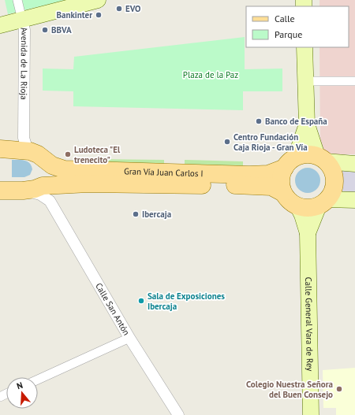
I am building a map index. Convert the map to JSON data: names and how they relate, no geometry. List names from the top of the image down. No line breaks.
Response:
{"streets":{"main road":["Gran Vía Juan Carlos I","Calle General Vara de Rey"],"street":["Avenida de La Rioja","Calle San Antón"]},"crossings":[["Avenida de La Rioja","Gran Vía Juan Carlos I"],["Gran Vía Juan Carlos I","Calle San Antón"],["Gran Vía Juan Carlos I","Calle General Vara de Rey"]],"parks":["Plaza de la Paz"],"places":["EVO","Bankinter","BBVA","Banco de España","Centro Fundación Caja Rioja - Gran Vía","Ludoteca \"El trenecito\"","Ibercaja","Sala de Exposiciones Ibercaja","Colegio Nuestra Señora del Buen Consejo"],"legend":["Calle","Parque"],"north":"top"}
